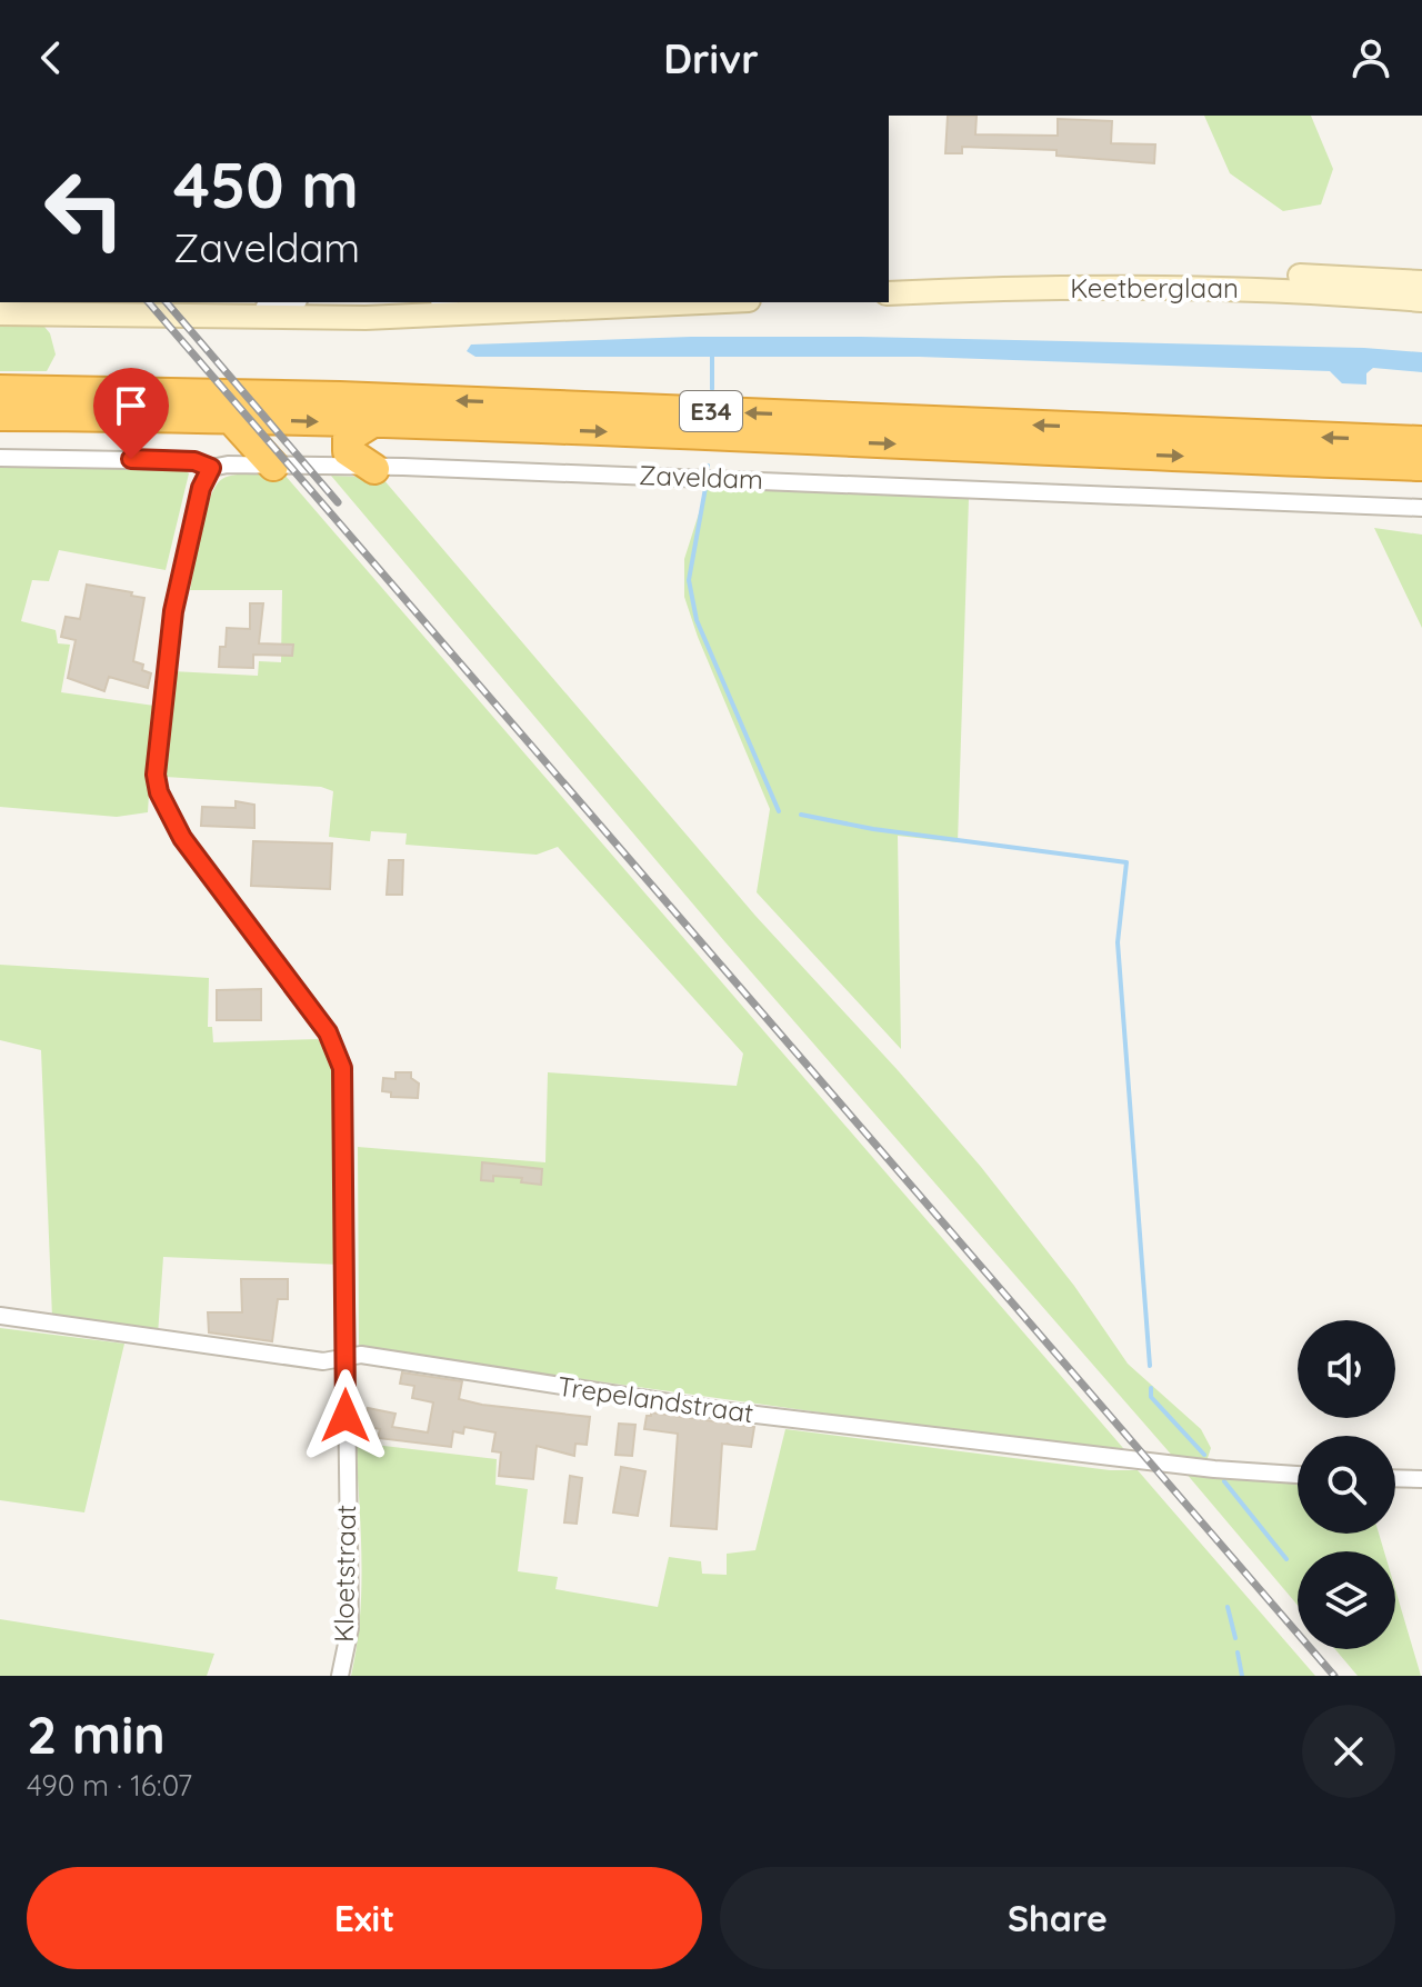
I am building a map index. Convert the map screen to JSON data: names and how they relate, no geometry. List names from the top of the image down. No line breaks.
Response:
{"streets":{"highway":["E34"],"main road":["Keetberglaan"],"street":["Zaveldam","Trepelandstraat","Kloetstraat"]},"crossings":[["Zaveldam","Kloetstraat"],["Trepelandstraat","Kloetstraat"]],"page":{"header":"Drivr","turn":["450 m","Zaveldam"],"heading":["2 min","490 m · 16:07"],"buttons":["Exit","Share"]}}
